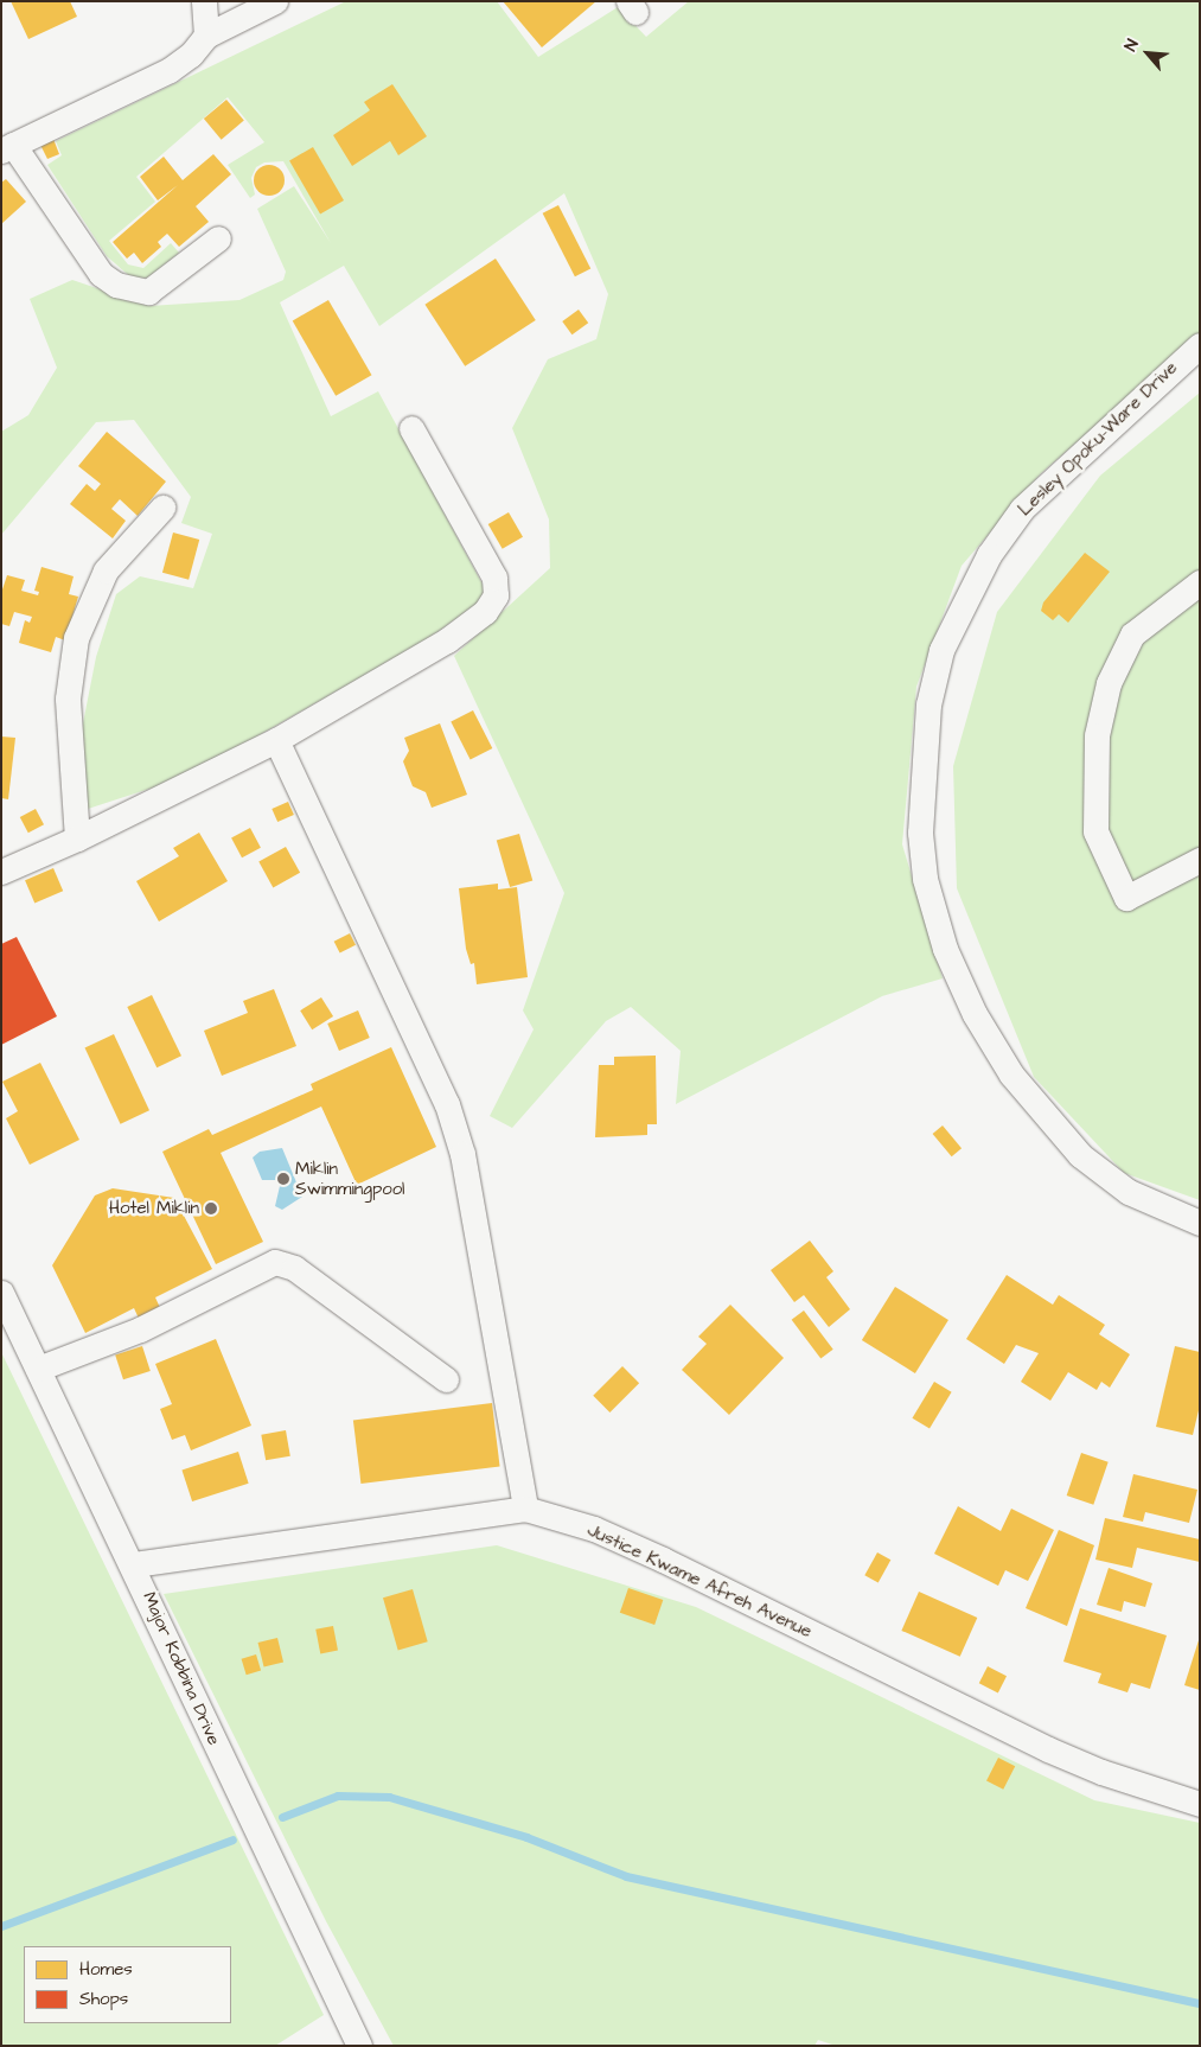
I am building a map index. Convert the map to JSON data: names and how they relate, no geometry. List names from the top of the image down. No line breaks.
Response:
{"streets":{"street":["Lesley Opoku-Ware Drive","Justice Kwame Afreh Avenue","Major Kobbina Drive"]},"crossings":[["Justice Kwame Afreh Avenue","Major Kobbina Drive"]],"places":["Miklin Swimmingpool","Hotel Miklin"],"legend":["Homes","Shops"],"north":"top left"}
